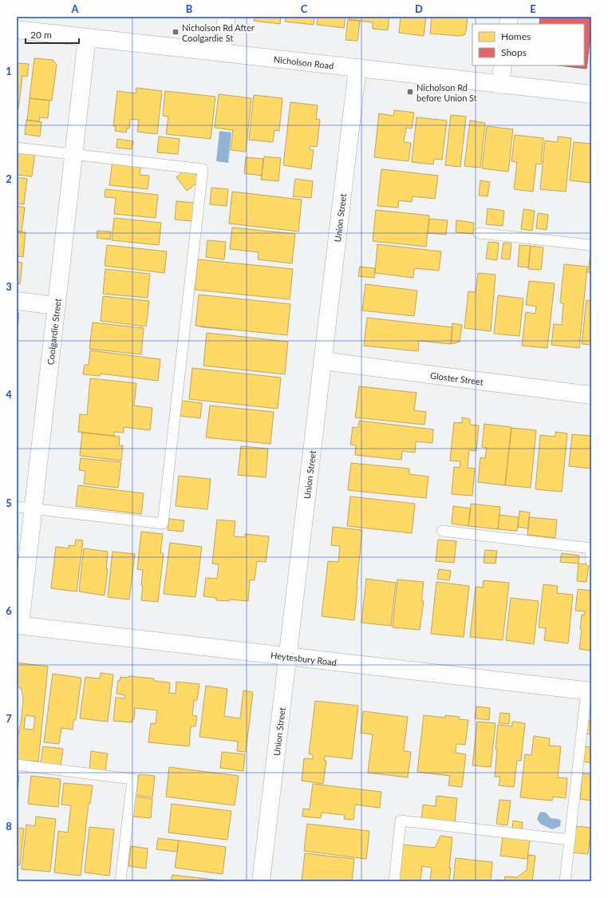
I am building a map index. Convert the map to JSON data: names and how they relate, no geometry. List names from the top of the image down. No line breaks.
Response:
{"streets":{"street":["Nicholson Road","Union Street","Coolgardie Street","Gloster Street","Heytesbury Road"]},"crossings":[["Nicholson Road","Union Street"],["Nicholson Road","Coolgardie Street"],["Union Street","Gloster Street"],["Union Street","Heytesbury Road"],["Coolgardie Street","Heytesbury Road"]],"places":{"transit":["Nicholson Rd After Coolgardie St","Nicholson Rd before Union St"]},"legend":["Homes","Shops"],"scale_bar":"20 m","grid":{"columns":["A","B","C","D","E"],"rows":["1","2","3","4","5","6","7","8"]}}
